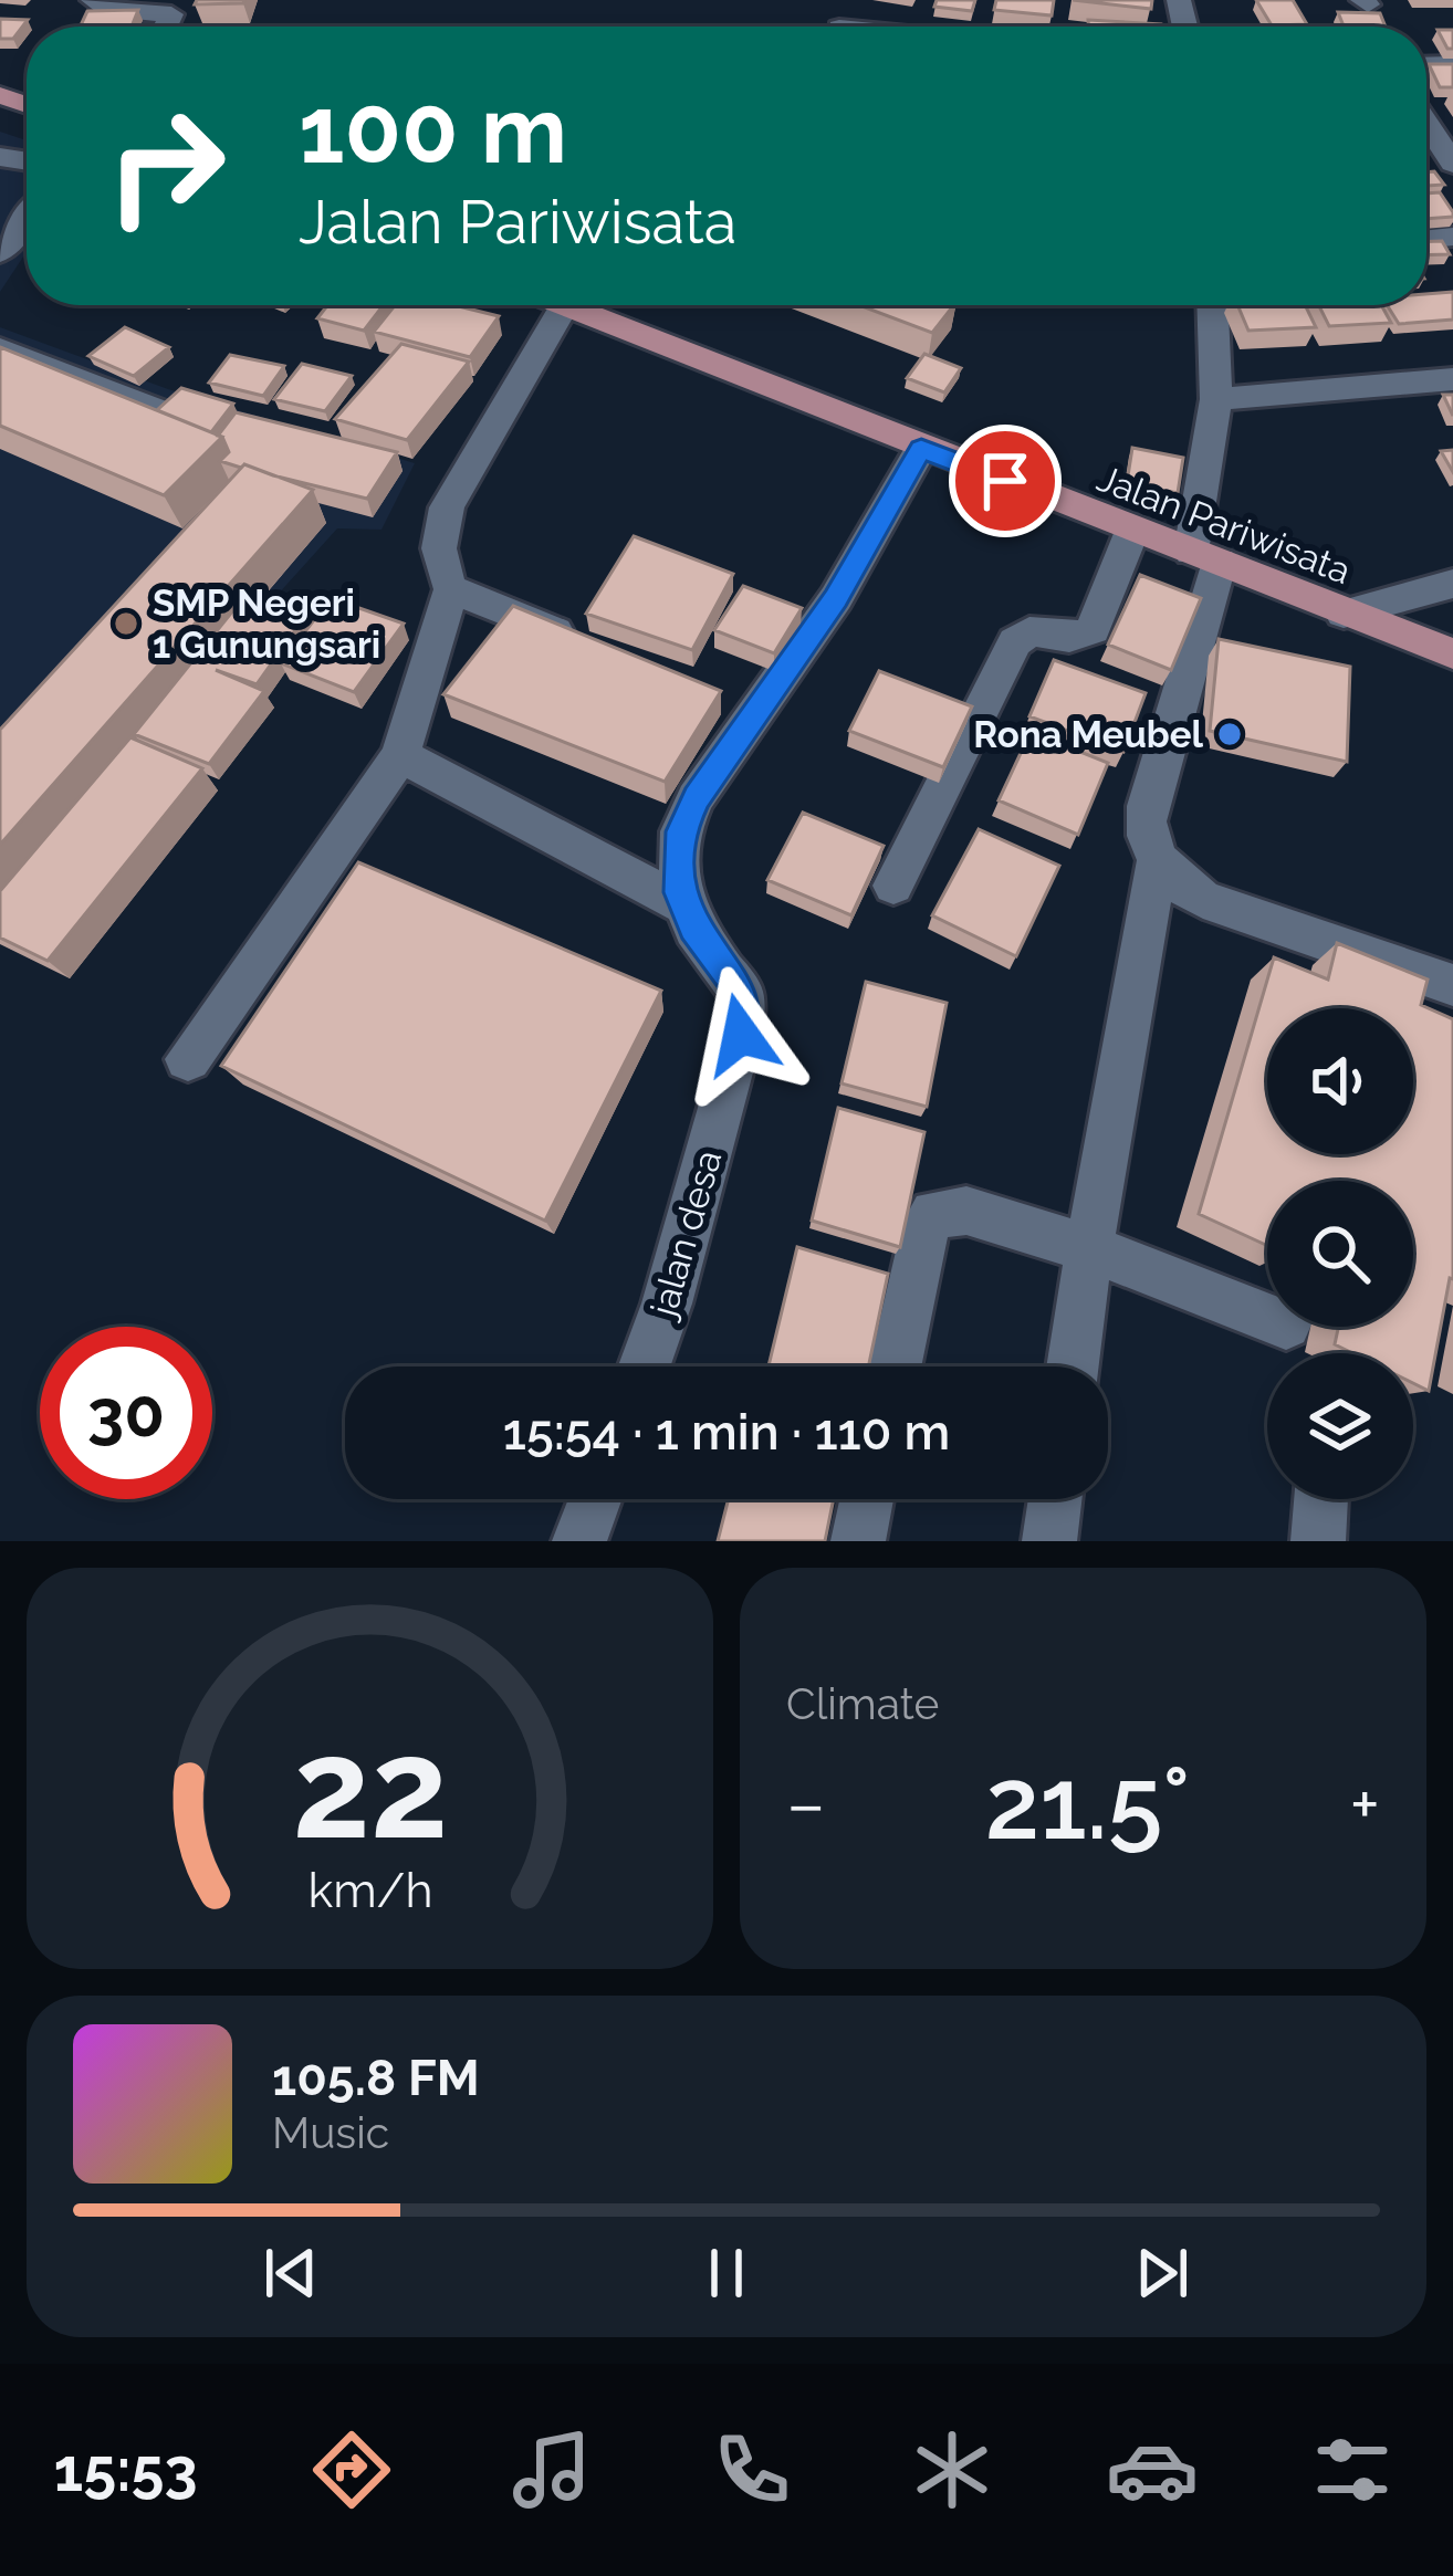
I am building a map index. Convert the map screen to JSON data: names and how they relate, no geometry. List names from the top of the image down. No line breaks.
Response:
{"streets":{"main road":["Jalan Pariwisata"],"street":["jalan desa"]},"crossings":[["Jalan Pariwisata","jalan desa"]],"places":["SMP Negeri 1 Gunungsari","Rona Meubel"],"page":{"turn":["100 m","Jalan Pariwisata"],"limit":"30","trip":"15:54 · 1 min · 110 m","tile":"Climate","heat":["−","21.5°","+"],"song":["105.8 FM","Music"],"tabs":"15:53","gauge":["22","km/h"]}}
